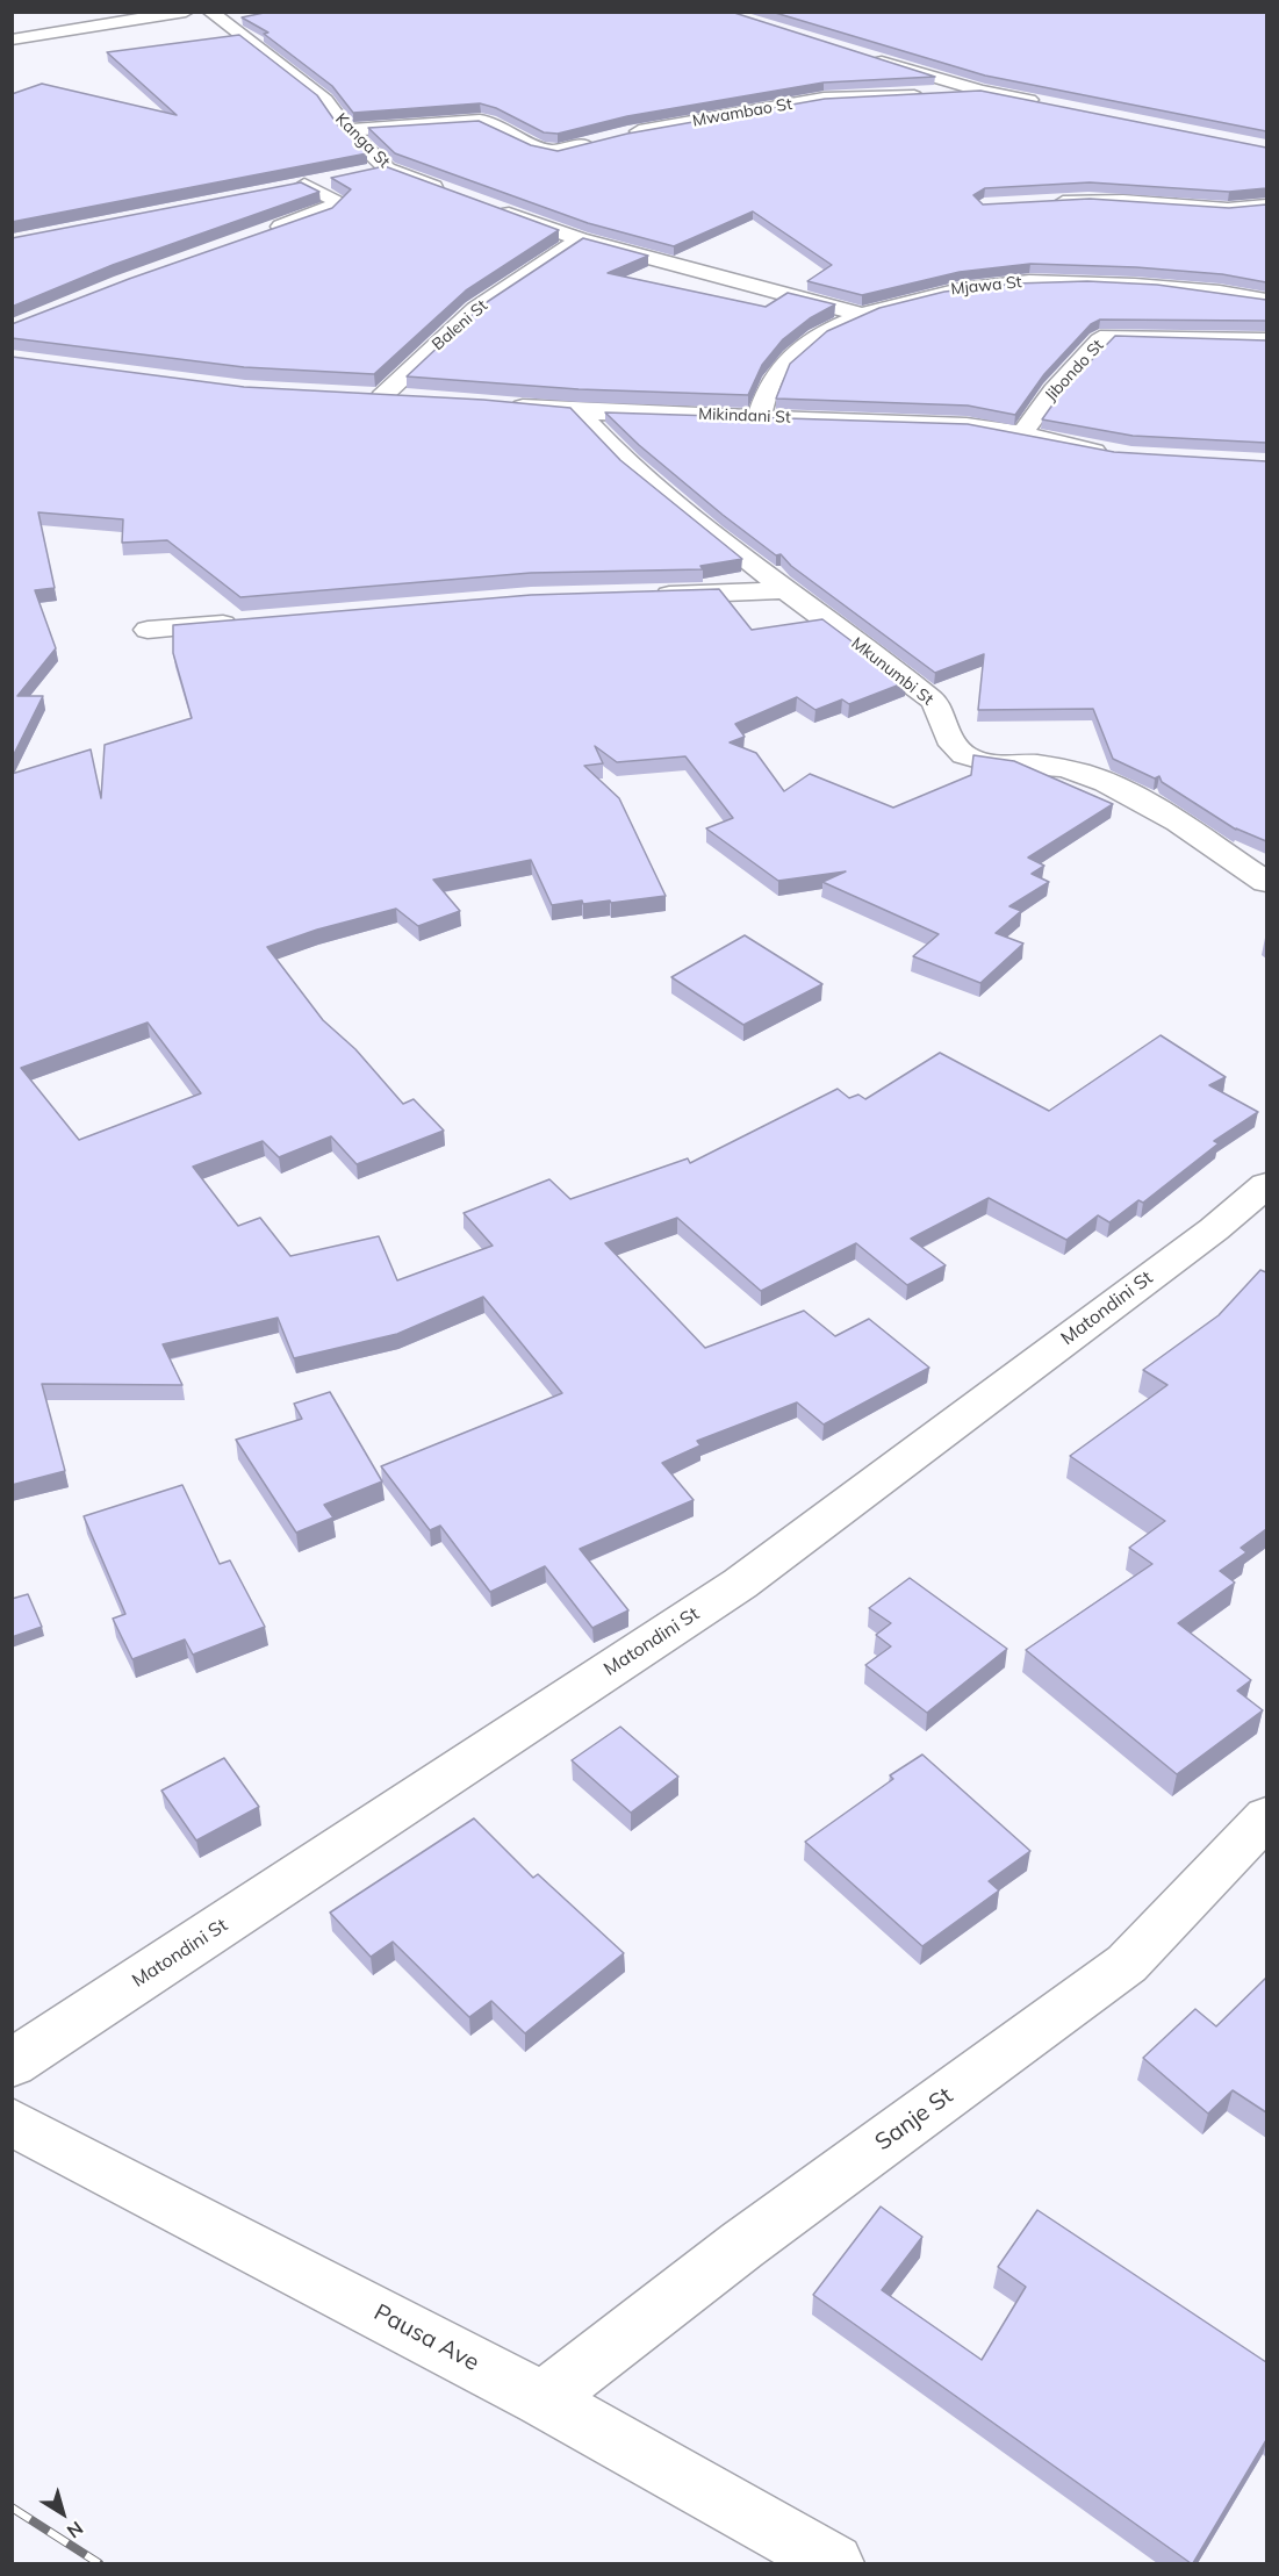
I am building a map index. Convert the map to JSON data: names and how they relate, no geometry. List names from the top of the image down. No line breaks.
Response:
{"streets":{"street":["Mwambao St","Kanga St","Mjawa St","Baleni St","Jibondo St","Mikindani St","Mkunumbi St","Matondini St","Sanje St","Pausa Ave"]},"crossings":[["Mwambao St","Kanga St"],["Mjawa St","Mikindani St"],["Jibondo St","Mikindani St"],["Mikindani St","Mkunumbi St"],["Sanje St","Pausa Ave"]],"north":"bottom right"}
